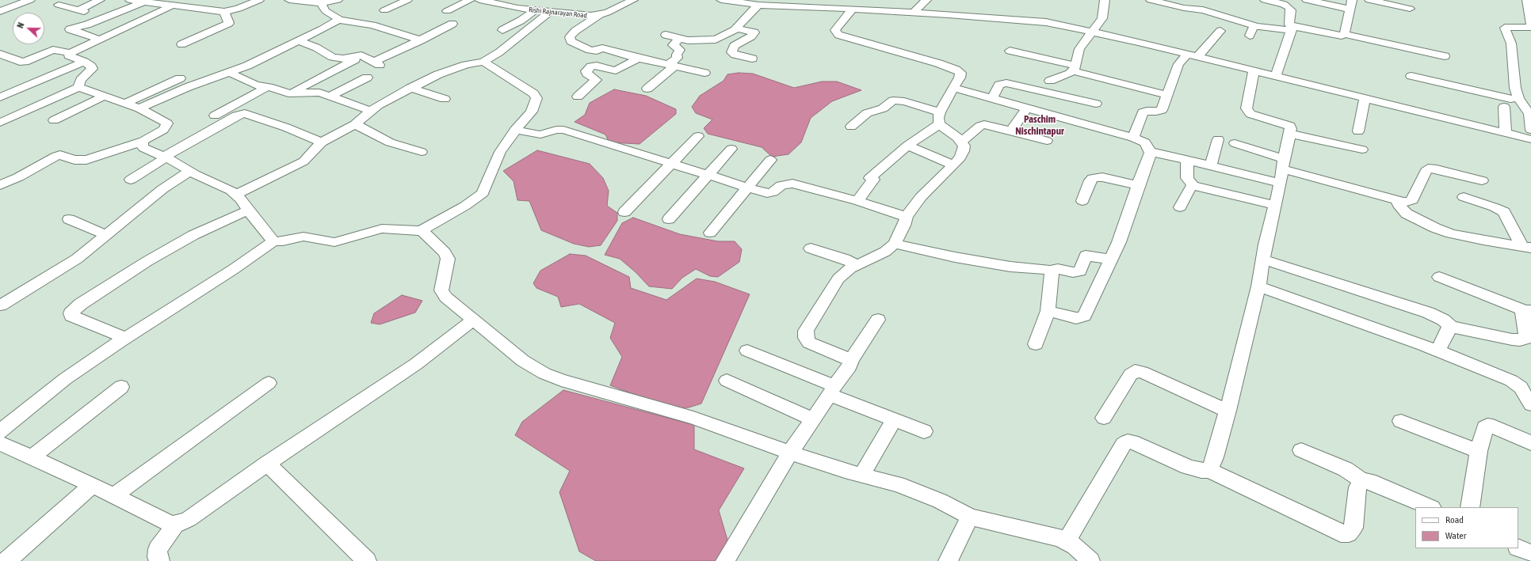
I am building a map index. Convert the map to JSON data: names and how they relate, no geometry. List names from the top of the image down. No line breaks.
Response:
{"streets":{"street":["Rishi Rajnarayan Road"]},"districts":["Paschim Nischintapur"],"legend":["Road","Water"],"north":"left"}
